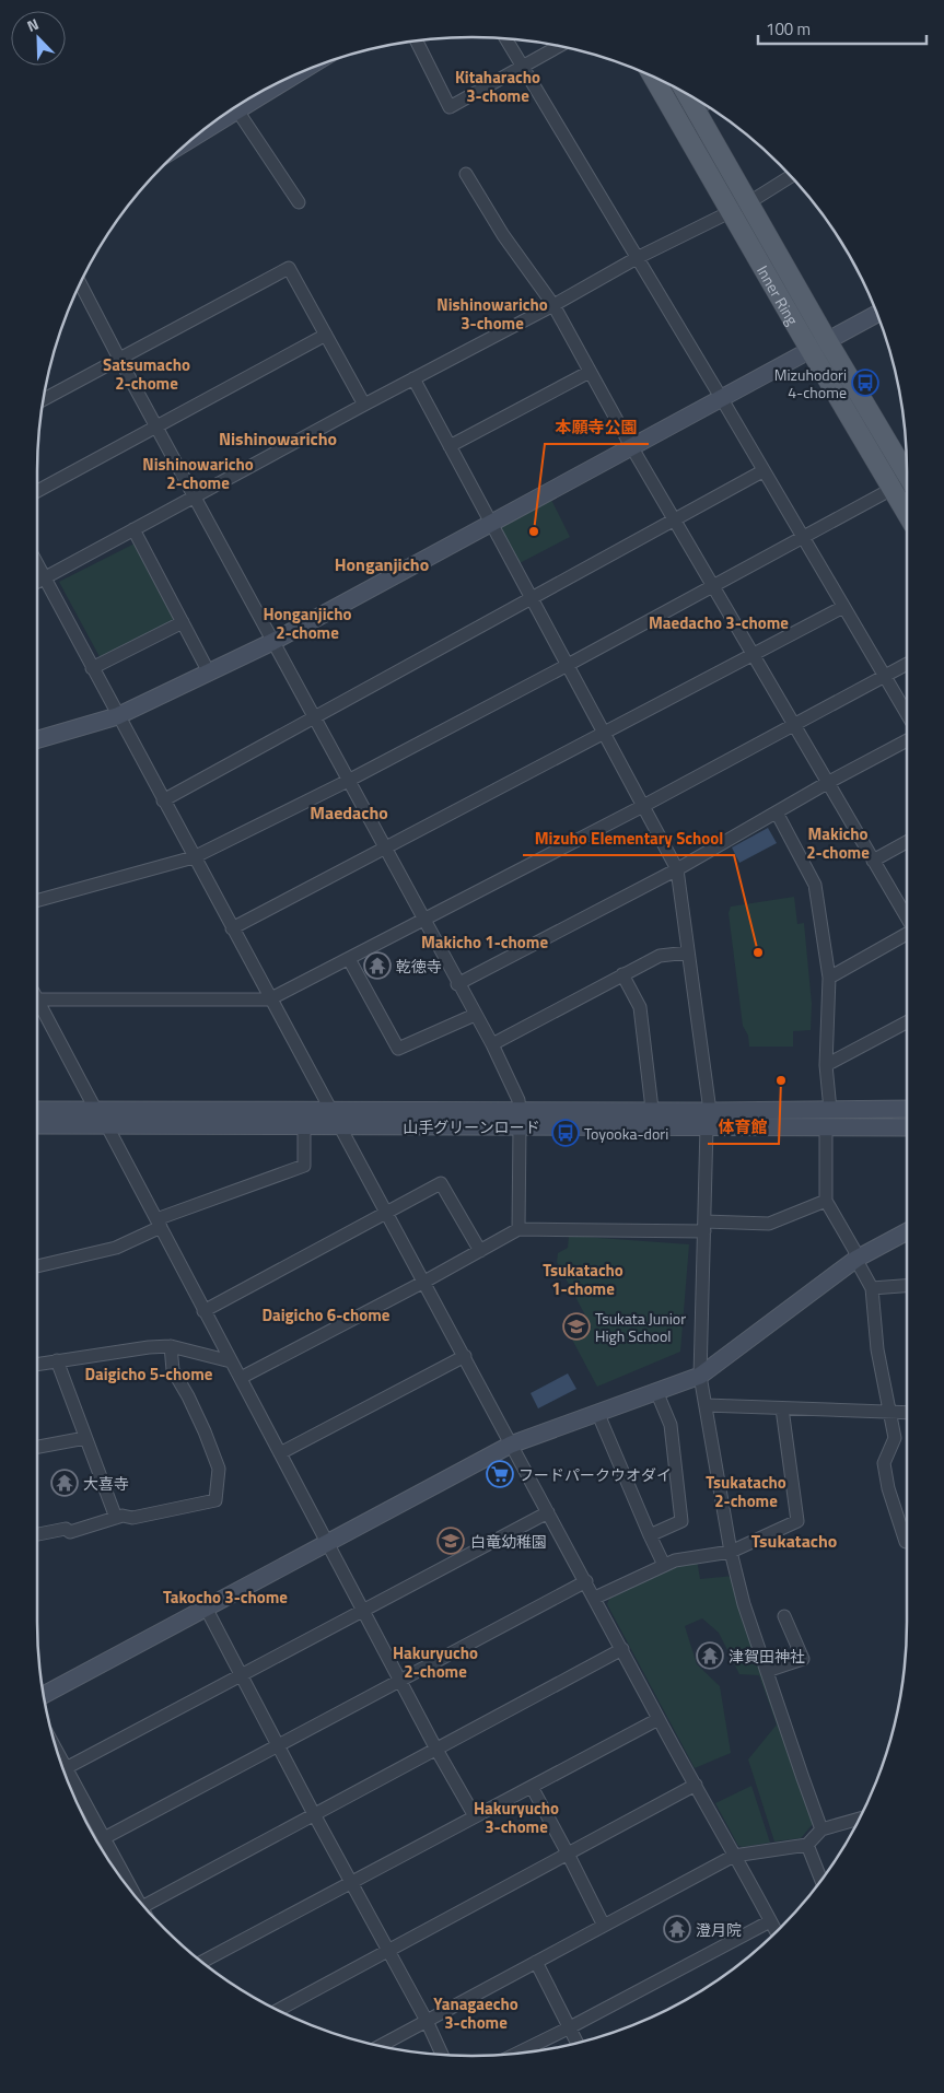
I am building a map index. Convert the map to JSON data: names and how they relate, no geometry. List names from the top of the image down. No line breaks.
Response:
{"streets":{"main road":["Inner Ring"],"street":["山手グリーンロード"]},"districts":["Kitaharacho 3-chome","Nishinowaricho 3-chome","Satsumacho 2-chome","Nishinowaricho","Nishinowaricho 2-chome","Honganjicho","Honganjicho 2-chome","Maedacho 3-chome","Maedacho","Makicho 2-chome","Makicho 1-chome","Tsukatacho 1-chome","Daigicho 6-chome","Daigicho 5-chome","Tsukatacho 2-chome","Tsukatacho","Takocho 3-chome","Hakuryucho 2-chome","Hakuryucho 3-chome","Yanagaecho 3-chome"],"places":{"bus stop":["Mizuhodori 4-chome","Toyooka-dori"],"other":["本願寺公園","Mizuho Elementary School","体育館"],"temple":["乾徳寺","大喜寺","津賀田神社","澄月院"],"school or university":["Tsukata Junior High School","白竜幼稚園"],"supermarket":["フードパークウオダイ"]},"scale_bar":"100 m","north":"top left"}
